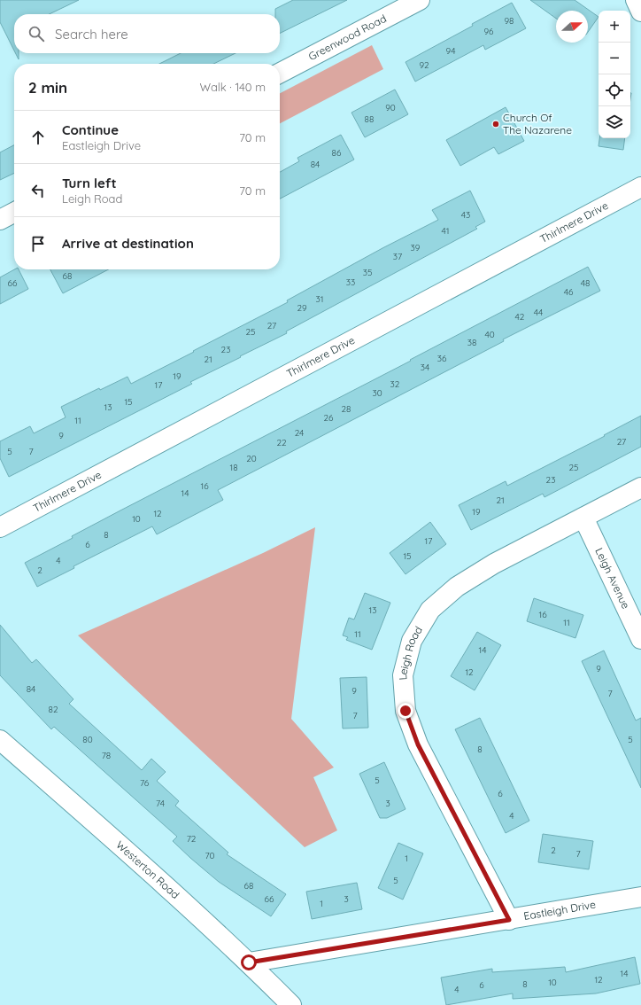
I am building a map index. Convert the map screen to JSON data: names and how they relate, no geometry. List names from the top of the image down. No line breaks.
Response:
{"streets":{"street":["Greenwood Road","Thirlmere Drive","Leigh Avenue","Leigh Road","Westerton Road","Eastleigh Drive"]},"crossings":[["Leigh Avenue","Leigh Road"],["Leigh Road","Eastleigh Drive"],["Westerton Road","Eastleigh Drive"]],"places":["Church Of The Nazarene"],"house_numbers":["98","96","94","92","90","88","86","84","43","41","39","37","35","68","33","66","48","46","31","29","44","42","27","25","40","38","23","36","21","34","19","32","17","30","15","13","28","26","11","24","9","27","22","5","7","20","18","25","23","16","14","21","19","12","10","8","17","6","15","4","2","13","16","11","11","14","9","12","84","9","7","82","7","80","5","8","78","5","76","6","74","3","4","72","2","7","70","1","5","68","66","3","1","14","12","10","8","6","4"],"north":"right","page":{"map_buttons":["+","−"],"search":"Search here","heading":["2 min","Walk · 140 m"],"list":[["Continue","Eastleigh Drive","70 m"],["Turn left","Leigh Road","70 m"],"Arrive at destination"]}}
